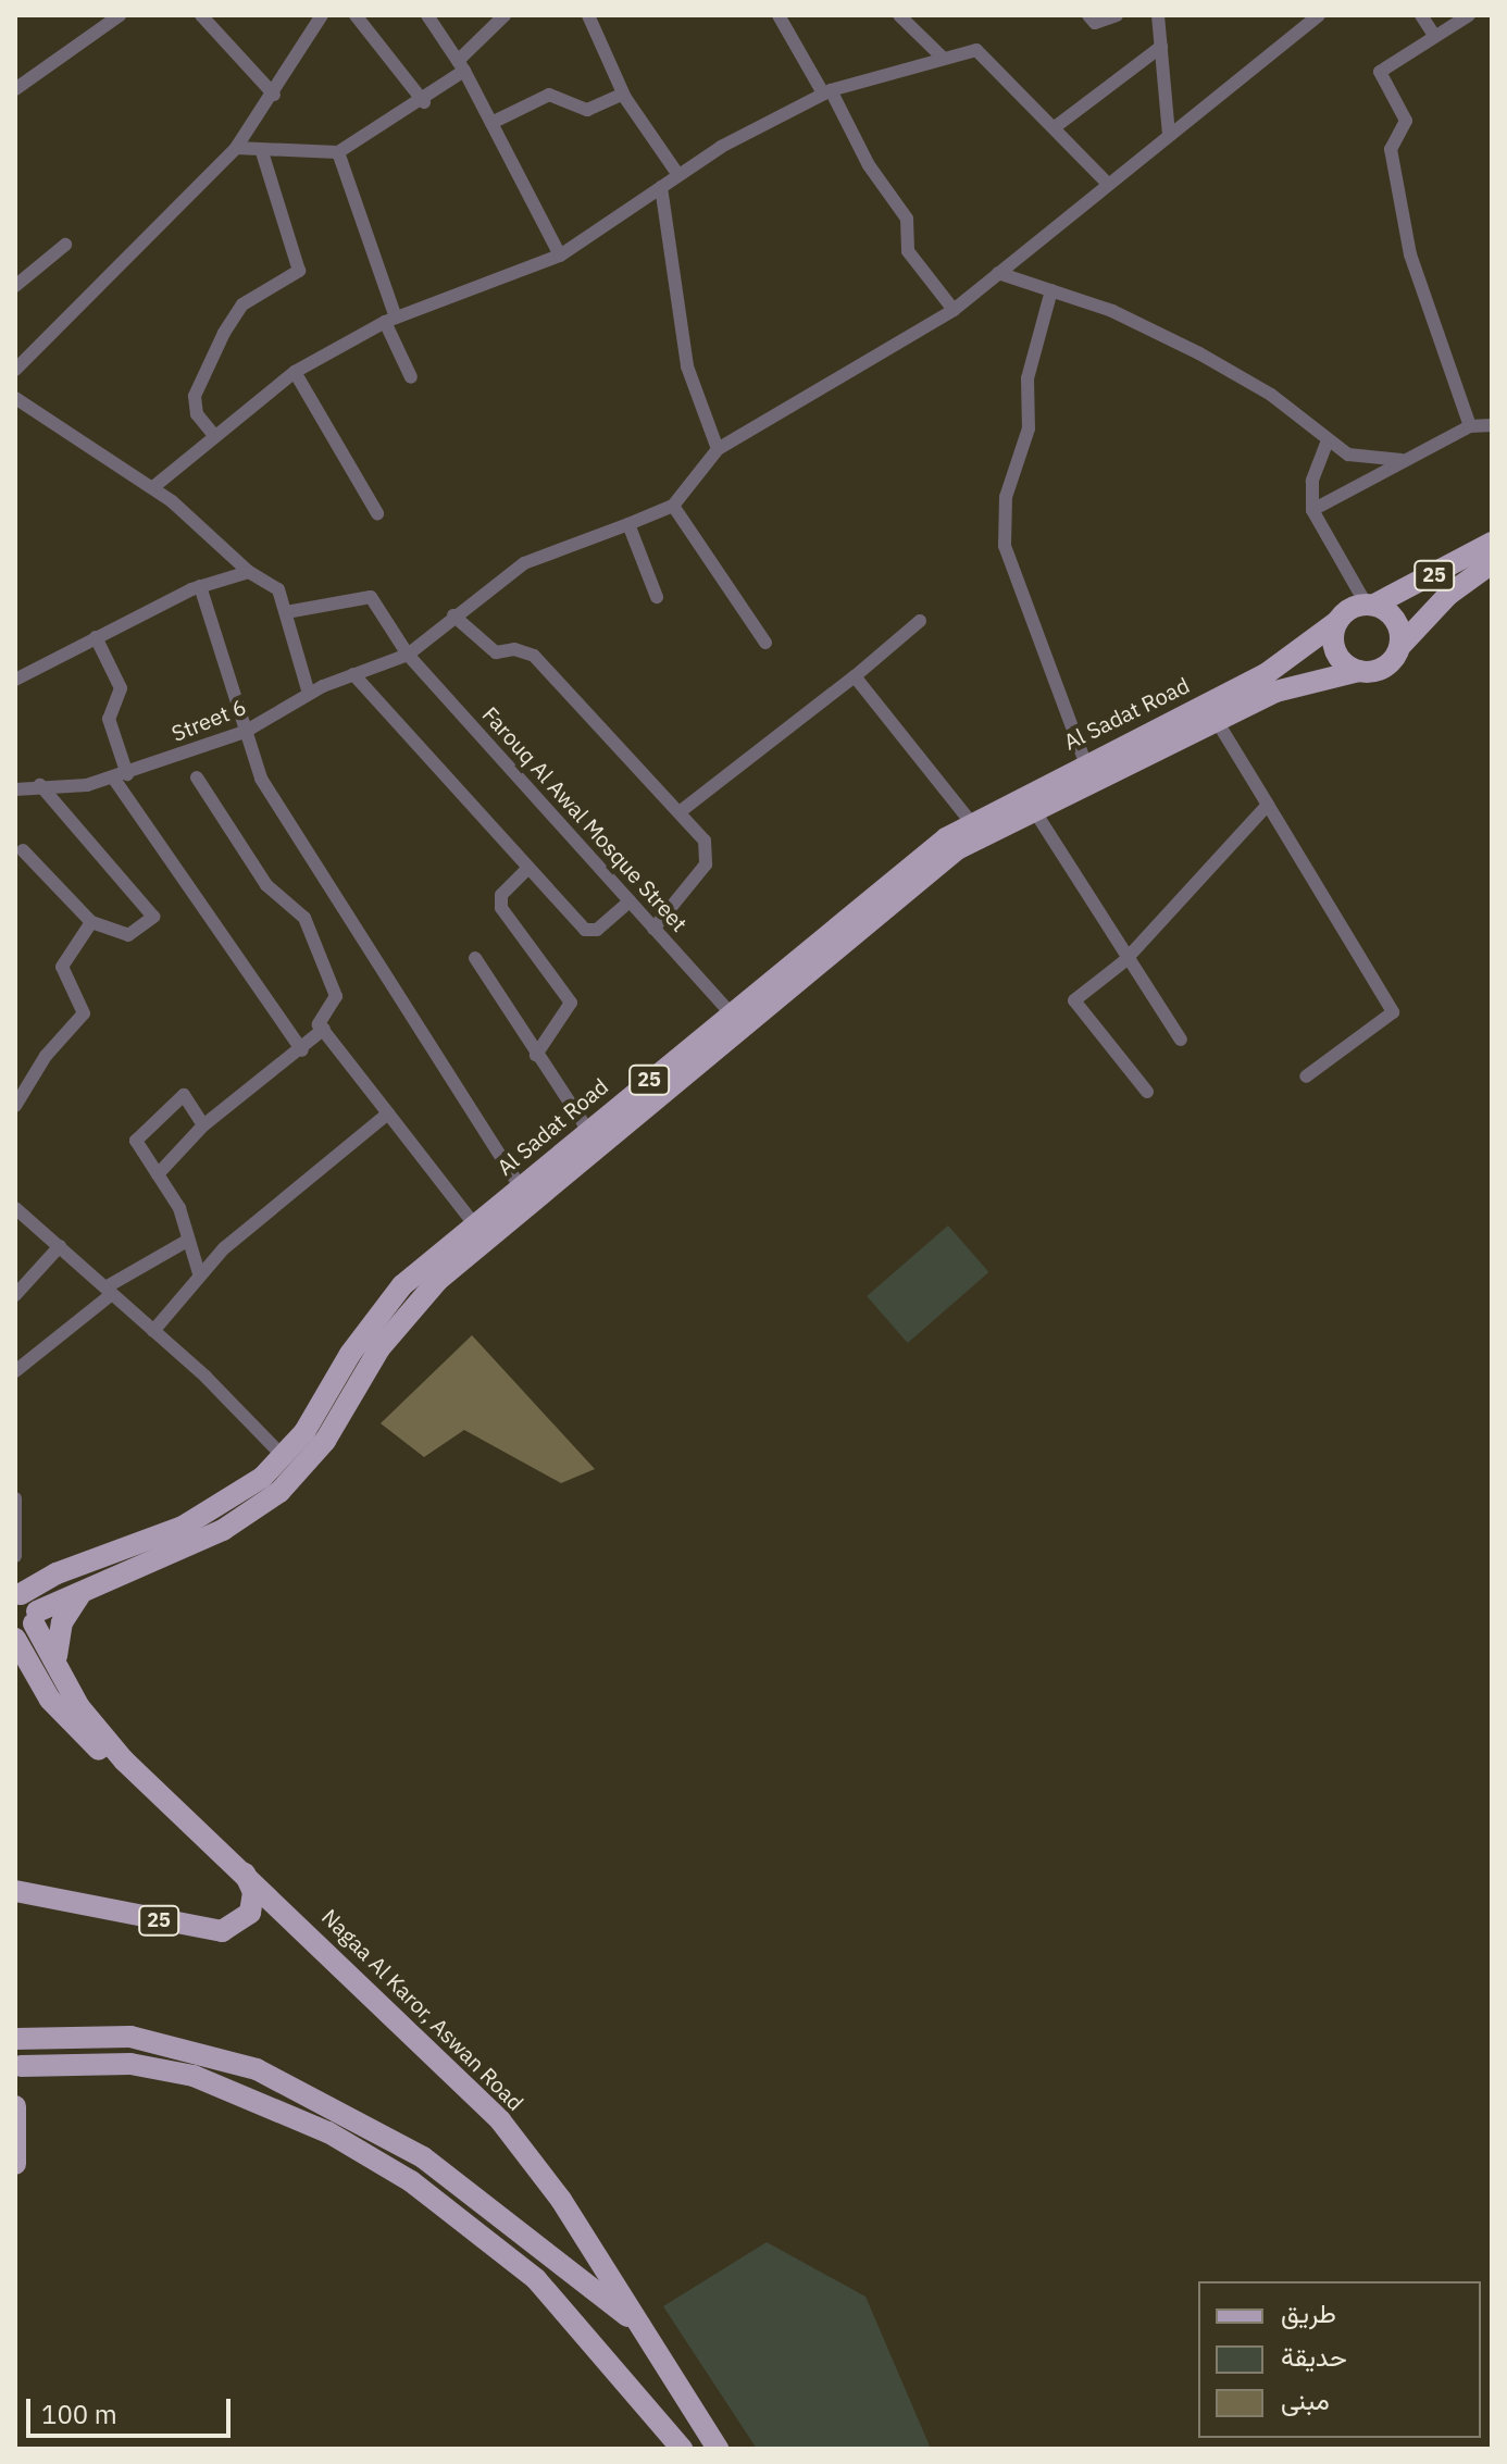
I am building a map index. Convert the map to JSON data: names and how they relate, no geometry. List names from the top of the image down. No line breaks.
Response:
{"streets":{"main road":["25","Al Sadat Road","Nagaa Al Karor, Aswan Road"],"street":["Street 6","Farouq Al Awal Mosque Street"]},"crossings":[["25","Al Sadat Road"],["25","Nagaa Al Karor, Aswan Road"],["Al Sadat Road","Farouq Al Awal Mosque Street"],["Al Sadat Road","Nagaa Al Karor, Aswan Road"],["Street 6","Farouq Al Awal Mosque Street"]],"legend":["طريق","حديقة","مبنى"],"scale_bar":"100 m"}
